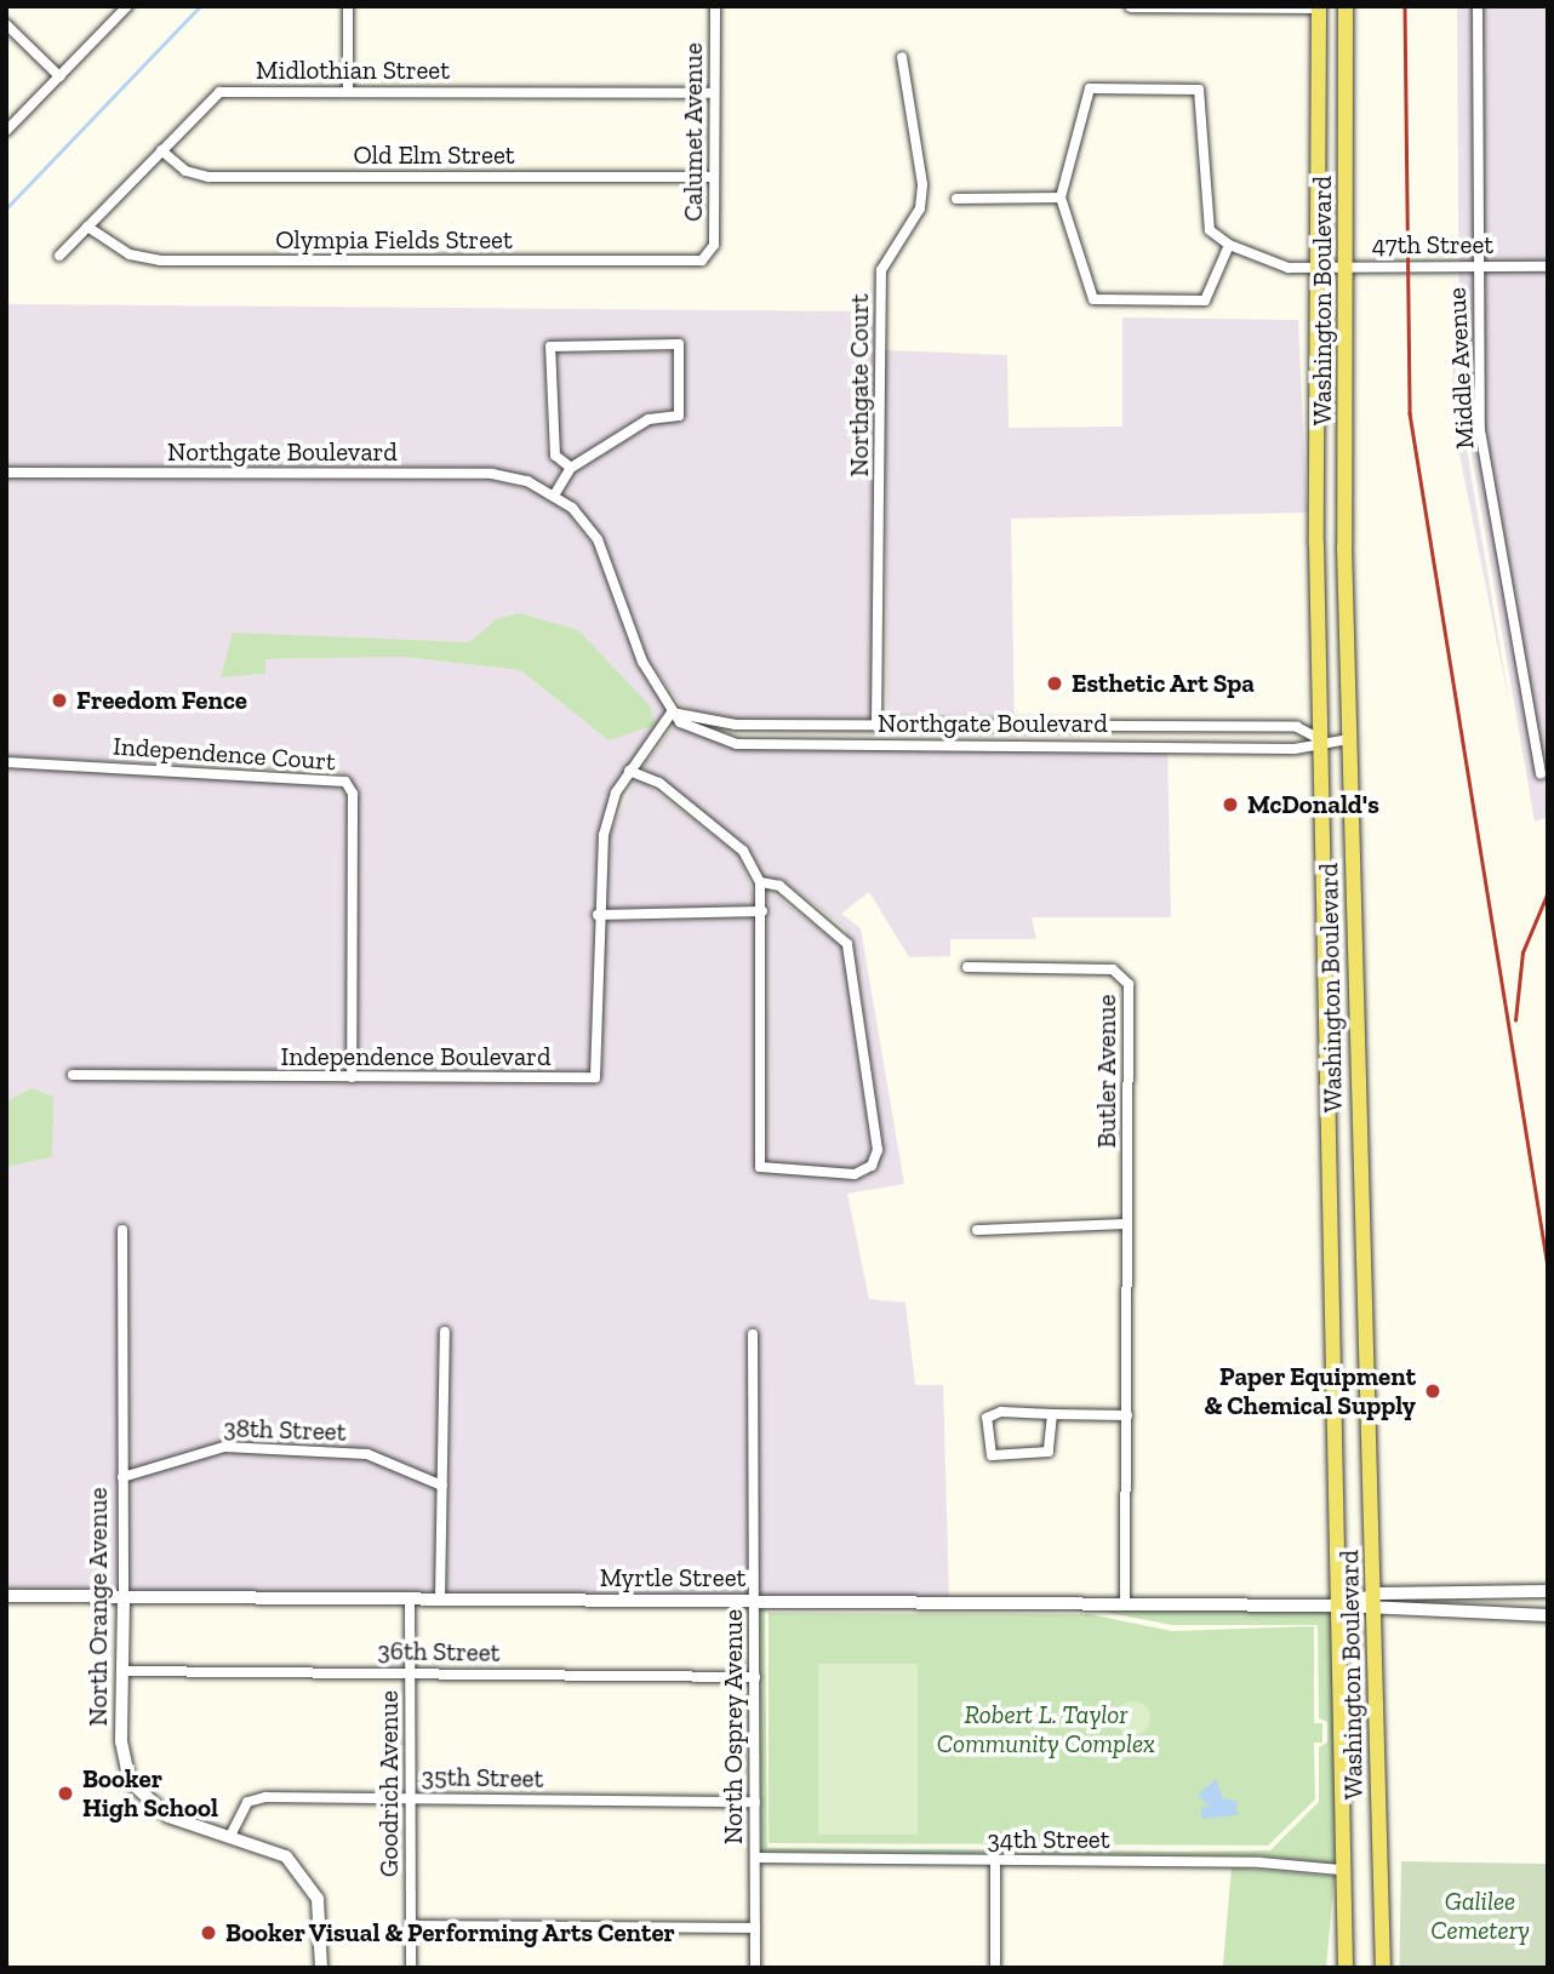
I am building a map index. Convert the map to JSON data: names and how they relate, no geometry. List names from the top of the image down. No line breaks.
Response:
{"streets":{"main road":["Washington Boulevard"],"street":["Midlothian Street","Calumet Avenue","Old Elm Street","Olympia Fields Street","47th Street","Middle Avenue","Northgate Court","Northgate Boulevard","Independence Court","Independence Boulevard","Butler Avenue","38th Street","Myrtle Street","North Orange Avenue","36th Street","North Osprey Avenue","35th Street","Goodrich Avenue","34th Street"]},"crossings":[["Midlothian Street","Calumet Avenue"],["Midlothian Street","Old Elm Street"],["Midlothian Street","Olympia Fields Street"],["Calumet Avenue","Old Elm Street"],["Calumet Avenue","Olympia Fields Street"],["47th Street","Washington Boulevard"],["47th Street","Middle Avenue"],["Washington Boulevard","Northgate Boulevard"],["Washington Boulevard","Myrtle Street"],["Washington Boulevard","34th Street"],["Northgate Court","Northgate Boulevard"],["Northgate Boulevard","Independence Boulevard"],["Independence Court","Independence Boulevard"],["Butler Avenue","Myrtle Street"],["38th Street","North Orange Avenue"],["Myrtle Street","North Orange Avenue"],["Myrtle Street","North Osprey Avenue"],["Myrtle Street","Goodrich Avenue"],["North Orange Avenue","36th Street"],["North Orange Avenue","35th Street"],["36th Street","North Osprey Avenue"],["36th Street","Goodrich Avenue"],["North Osprey Avenue","35th Street"],["North Osprey Avenue","34th Street"],["35th Street","Goodrich Avenue"]],"parks":["Robert L. Taylor Community Complex","Galilee Cemetery"],"places":["Esthetic Art Spa","Freedom Fence","McDonald's","Paper Equipment & Chemical Supply","Booker High School","Booker Visual & Performing Arts Center"]}
